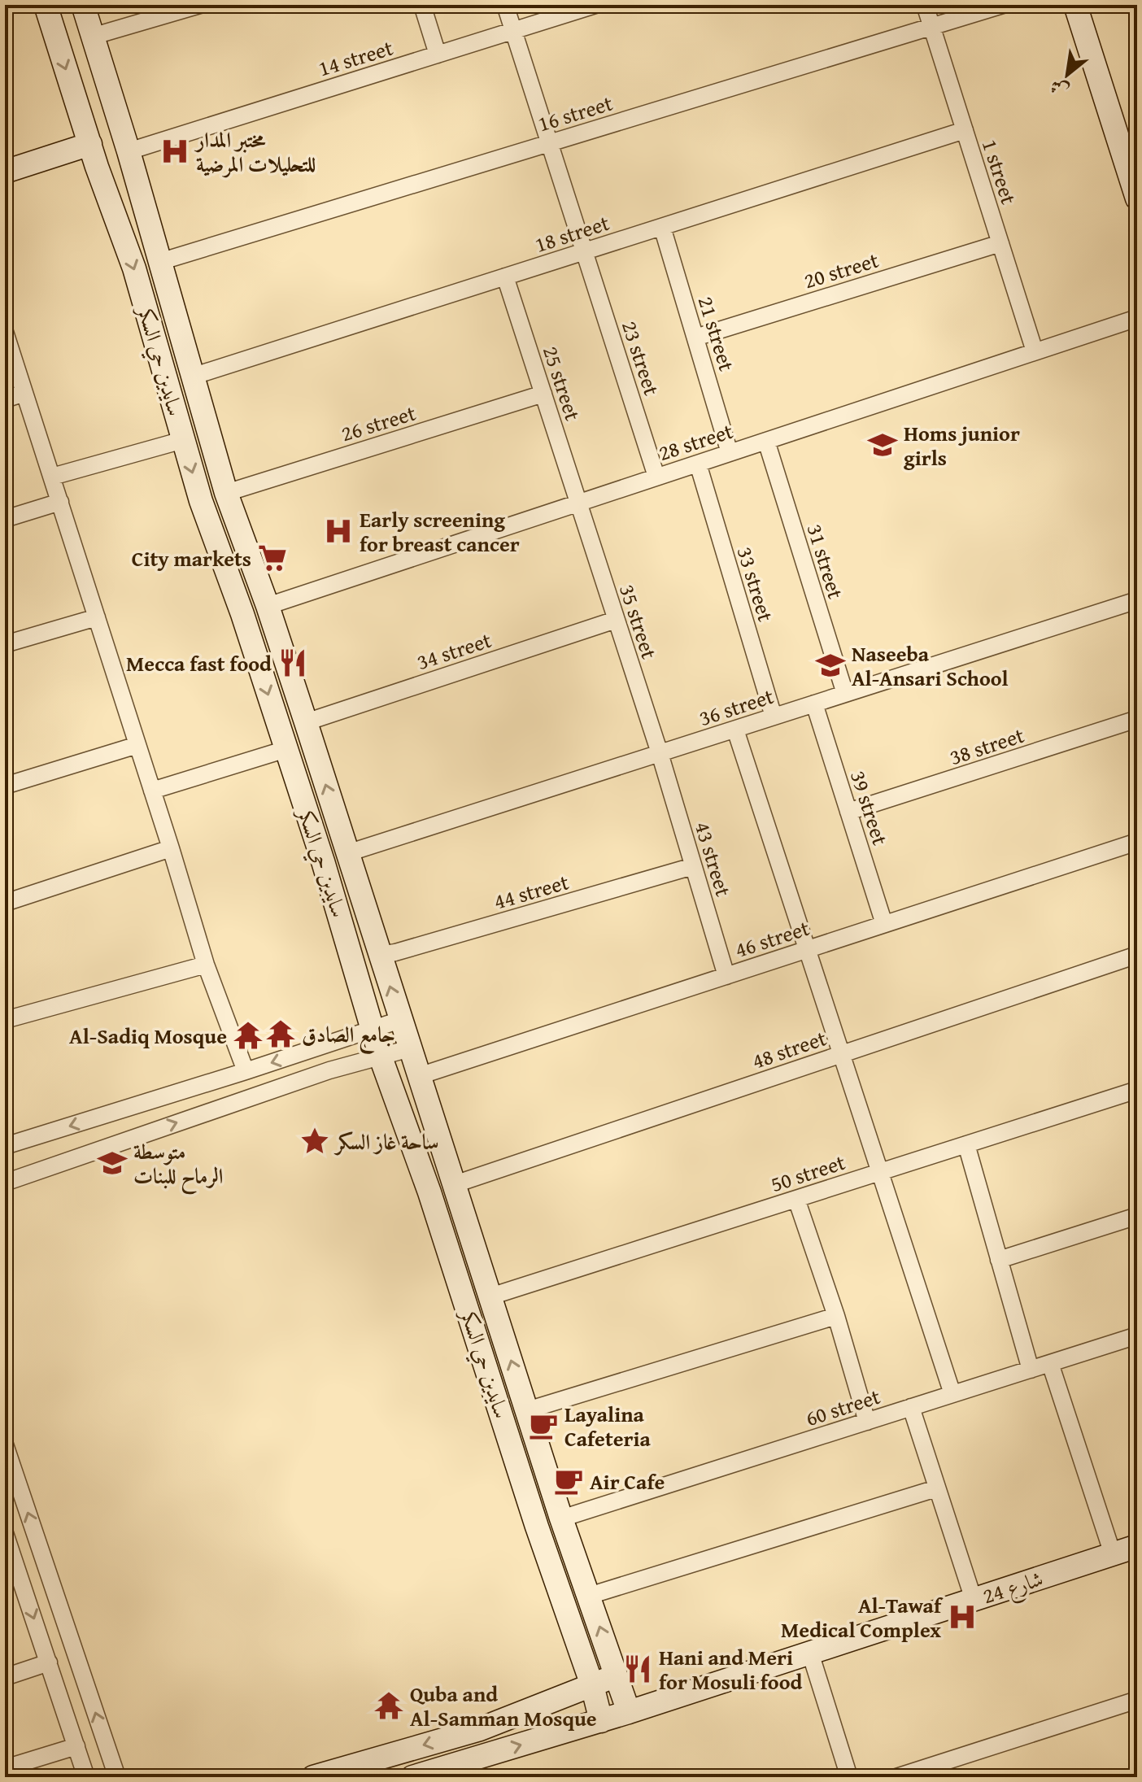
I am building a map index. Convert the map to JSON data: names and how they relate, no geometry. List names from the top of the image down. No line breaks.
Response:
{"streets":{"street":["14 street","16 street","1 street","18 street","20 street","21 street","23 street","سايدين حي السكر","25 street","26 street","28 street","31 street","33 street","35 street","34 street","36 street","38 street","39 street","43 street","44 street","46 street","48 street","50 street","60 street","شارع 24"]},"crossings":[["14 street","23 street"],["14 street","سايدين حي السكر"],["16 street","1 street"],["16 street","23 street"],["16 street","سايدين حي السكر"],["1 street","18 street"],["1 street","20 street"],["1 street","28 street"],["18 street","21 street"],["18 street","23 street"],["18 street","سايدين حي السكر"],["18 street","25 street"],["20 street","21 street"],["21 street","28 street"],["23 street","28 street"],["سايدين حي السكر","26 street"],["سايدين حي السكر","28 street"],["سايدين حي السكر","34 street"],["سايدين حي السكر","36 street"],["سايدين حي السكر","44 street"],["سايدين حي السكر","46 street"],["سايدين حي السكر","48 street"],["سايدين حي السكر","50 street"],["سايدين حي السكر","60 street"],["سايدين حي السكر","شارع 24"],["25 street","26 street"],["25 street","28 street"],["25 street","35 street"],["28 street","31 street"],["28 street","33 street"],["28 street","35 street"],["31 street","36 street"],["33 street","36 street"],["35 street","34 street"],["35 street","36 street"],["35 street","43 street"],["36 street","39 street"],["36 street","43 street"],["38 street","39 street"],["39 street","46 street"],["43 street","44 street"],["43 street","46 street"]],"places":{"hospital":["مختبر المدار للتحليلات المرضية","Early screening for breast cancer","Al-Tawaf Medical Complex"],"school or university":["Homs junior girls","Naseeba Al-Ansari School","متوسطة الرماح للبنات"],"supermarket":["City markets"],"restaurant":["Mecca fast food","Hani and Meri for Mosuli food"],"temple":["جامع الصادق","Al-Sadiq Mosque","Quba and Al-Samman Mosque"],"place":["ساحة غاز السكر"],"cafe":["Layalina Cafeteria","Air Cafe"]},"north":"bottom left"}
